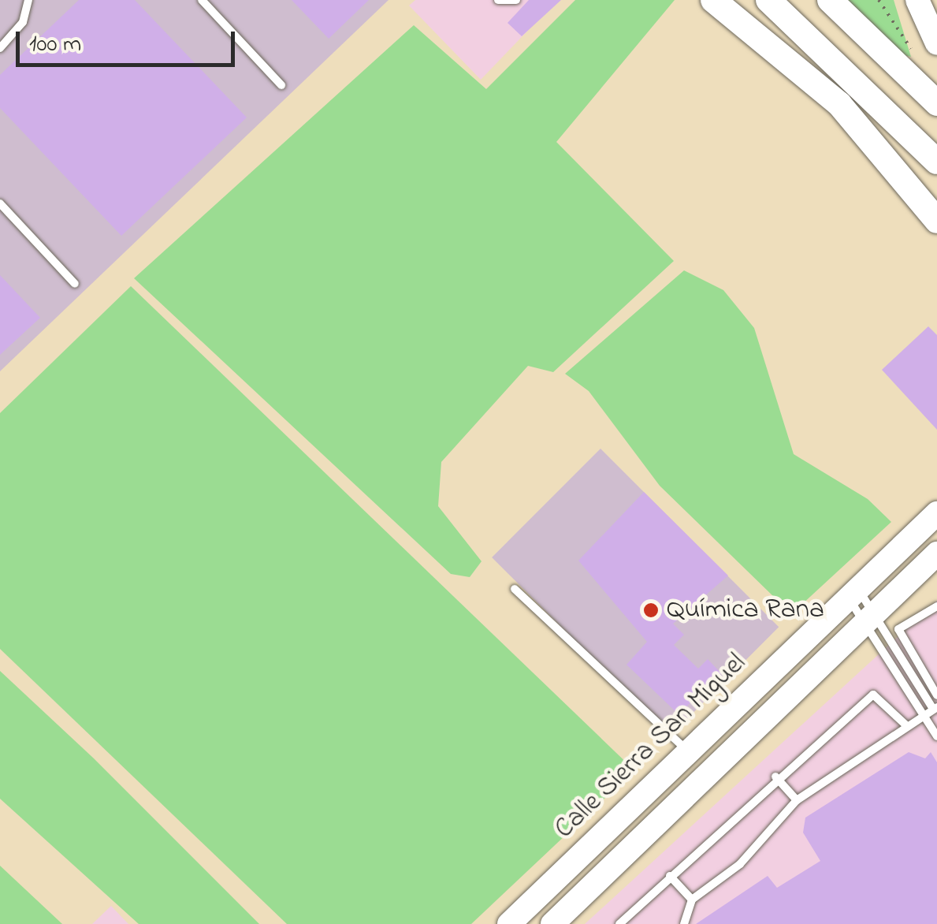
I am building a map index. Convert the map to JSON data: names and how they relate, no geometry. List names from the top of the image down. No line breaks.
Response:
{"streets":{"street":["Calle Sierra San Miguel"]},"places":["Química Rana"],"scale_bar":"100 m"}
